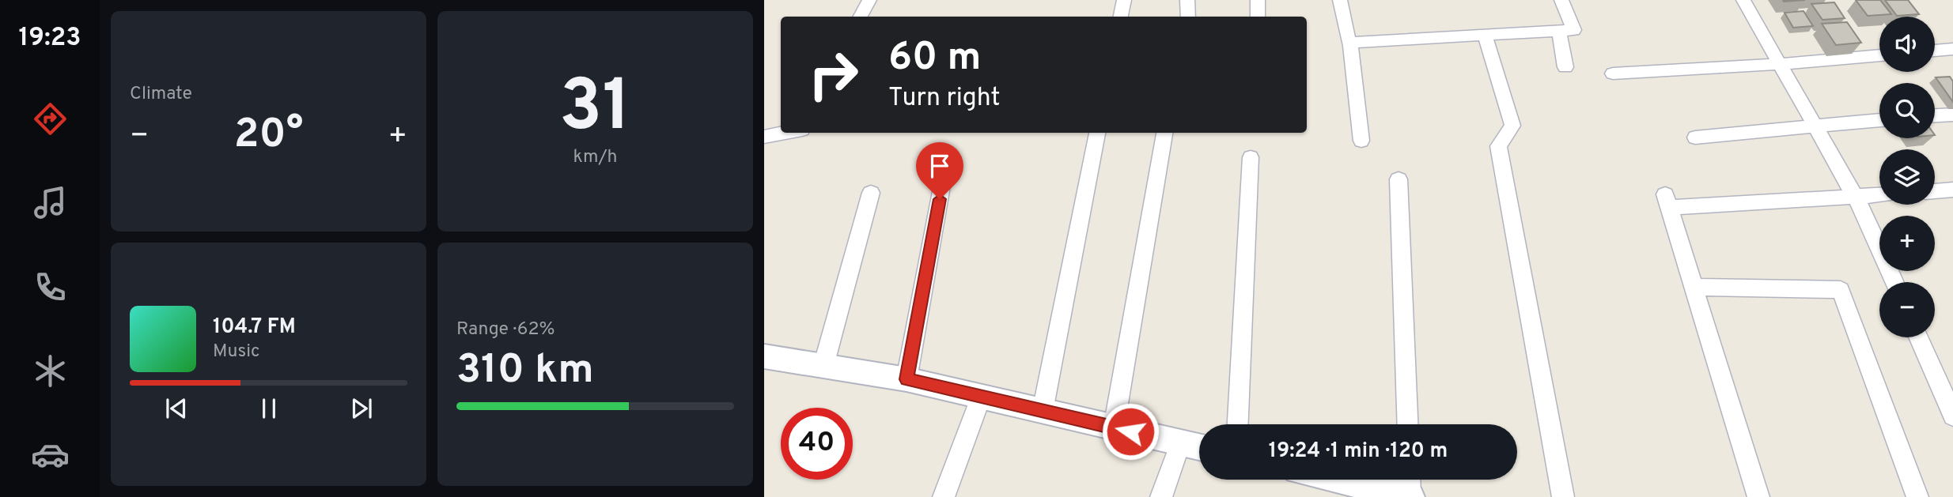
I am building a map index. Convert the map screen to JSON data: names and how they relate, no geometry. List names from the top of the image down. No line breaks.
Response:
{"page":{"tabs":"19:23","tile":["Climate",["31","km/h"],["Range · 62%","310 km"]],"map_buttons":["+","−"],"turn":["60 m","Turn right"],"heat":["−","20°","+"],"song":["104.7 FM","Music"],"limit":"40","trip":"19:24 · 1 min · 120 m"}}
